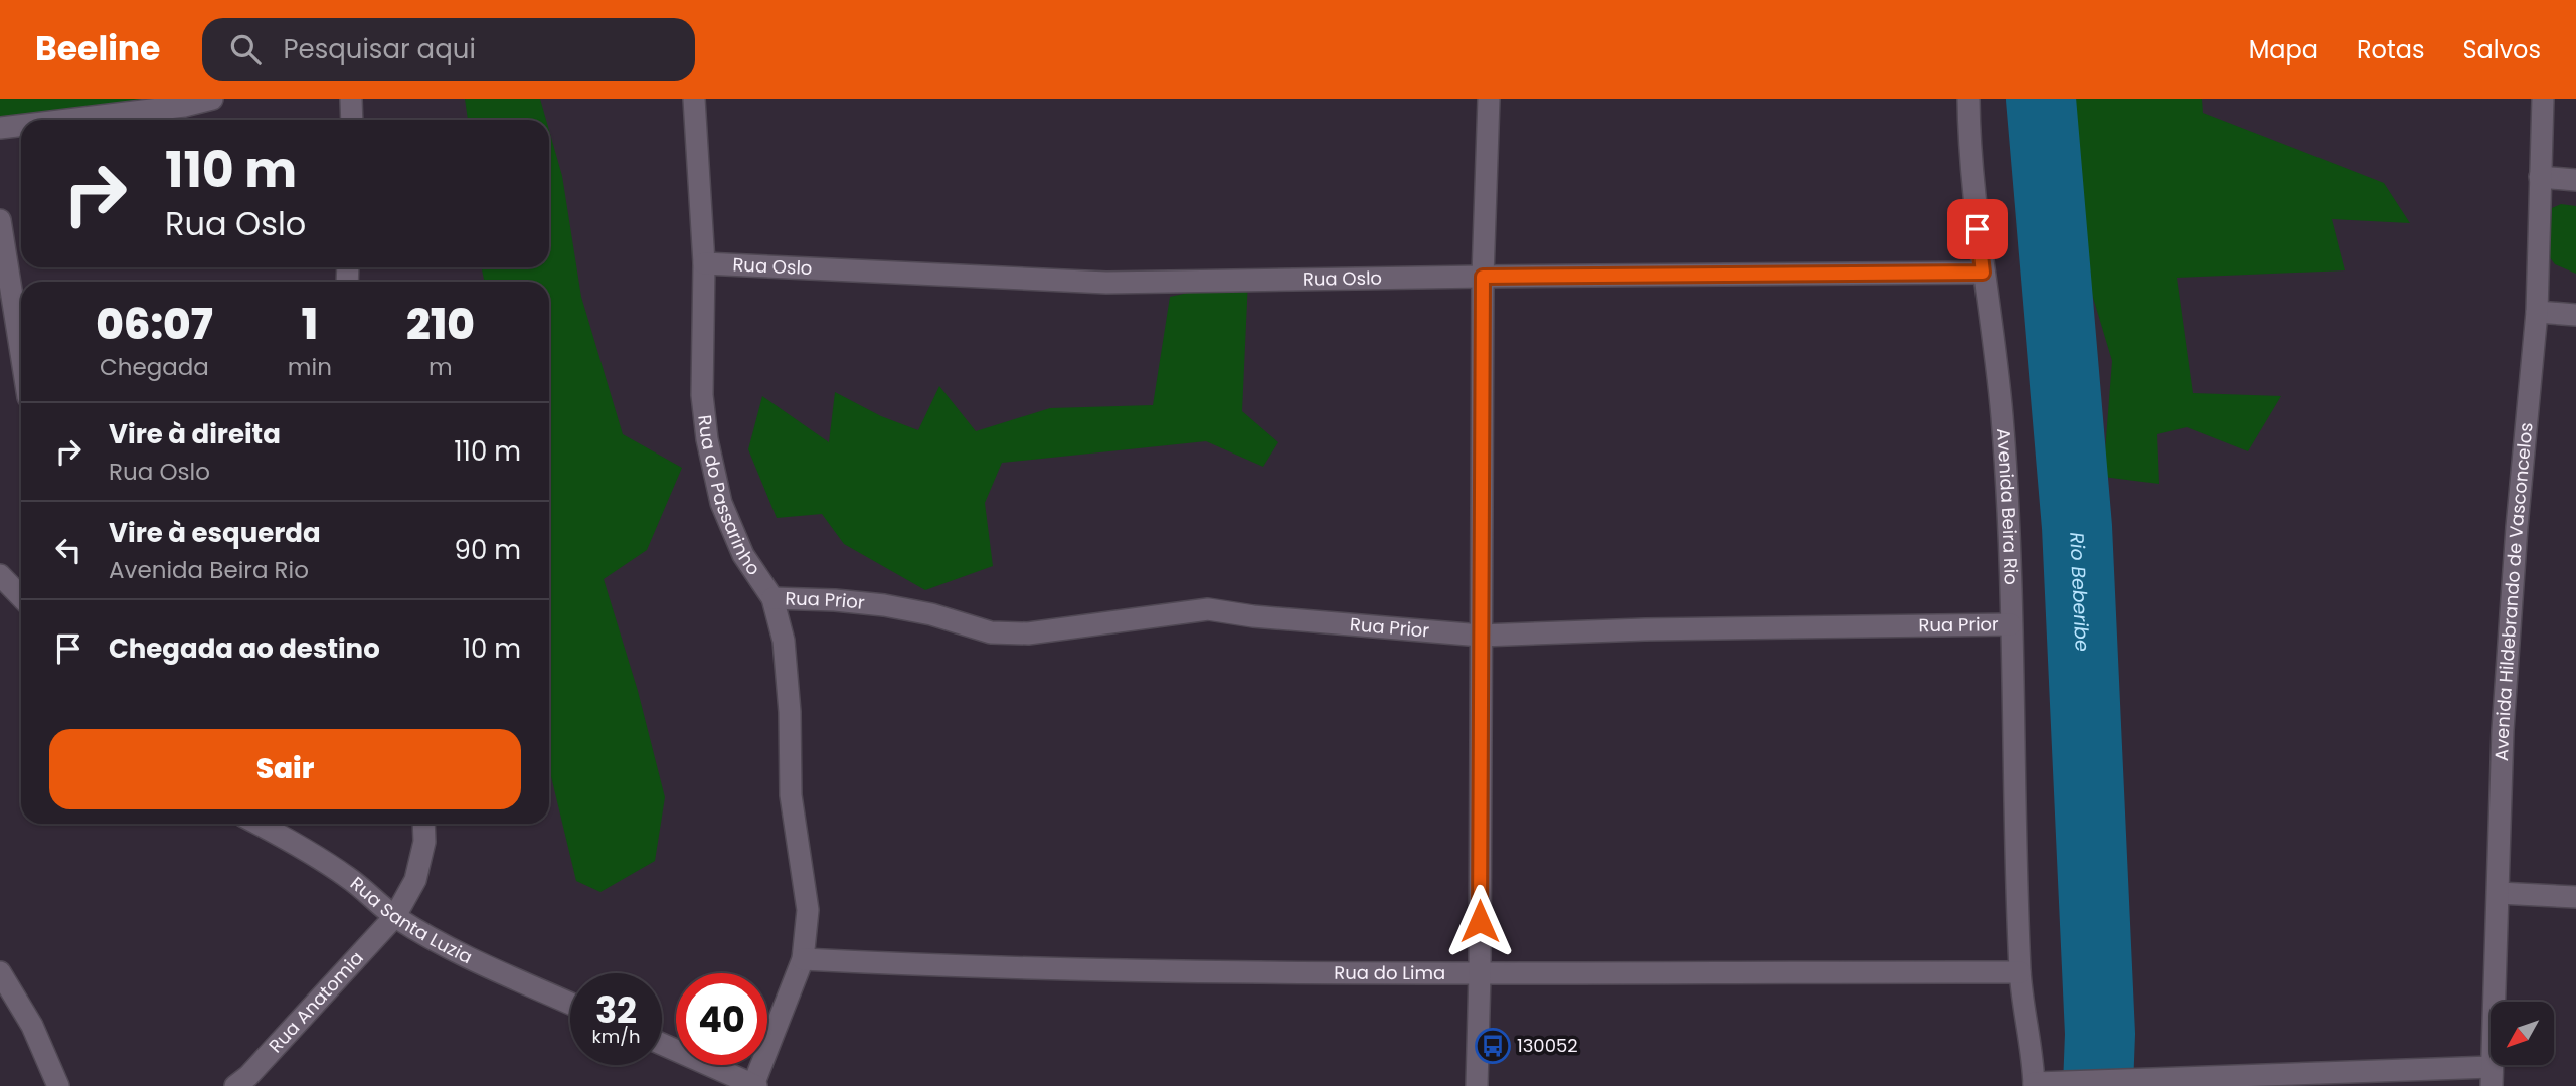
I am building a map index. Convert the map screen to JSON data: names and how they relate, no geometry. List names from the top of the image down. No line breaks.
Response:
{"streets":{"street":["Rua Oslo","Rua do Passarinho","Avenida Beira Rio","Avenida Hildebrando de Vasconcelos","Rua Prior","Rua Santa Luzia","Rua do Lima","Rua Anatomia"]},"crossings":[["Rua Oslo","Rua do Passarinho"],["Rua Oslo","Avenida Beira Rio"],["Rua do Passarinho","Rua Prior"],["Rua do Passarinho","Rua do Lima"],["Avenida Beira Rio","Rua Prior"],["Avenida Beira Rio","Rua do Lima"],["Rua Santa Luzia","Rua Anatomia"]],"water":["Rio Beberibe"],"places":{"bus stop":["130052"]},"north":"bottom left","page":{"header":"Beeline","search":"Pesquisar aqui","nav":["Mapa","Rotas","Salvos"],"turn":["110 m","Rua Oslo"],"eta":["06:07","Chegada","1","min","210","m"],"list":[{"name":"Vire à direita","note":"Rua Oslo","value":"110 m"},{"name":"Vire à esquerda","note":"Avenida Beira Rio","value":"90 m"},{"name":"Chegada ao destino","value":"10 m"}],"buttons":"Sair","speed":"32 km/h","limit":"40"}}
